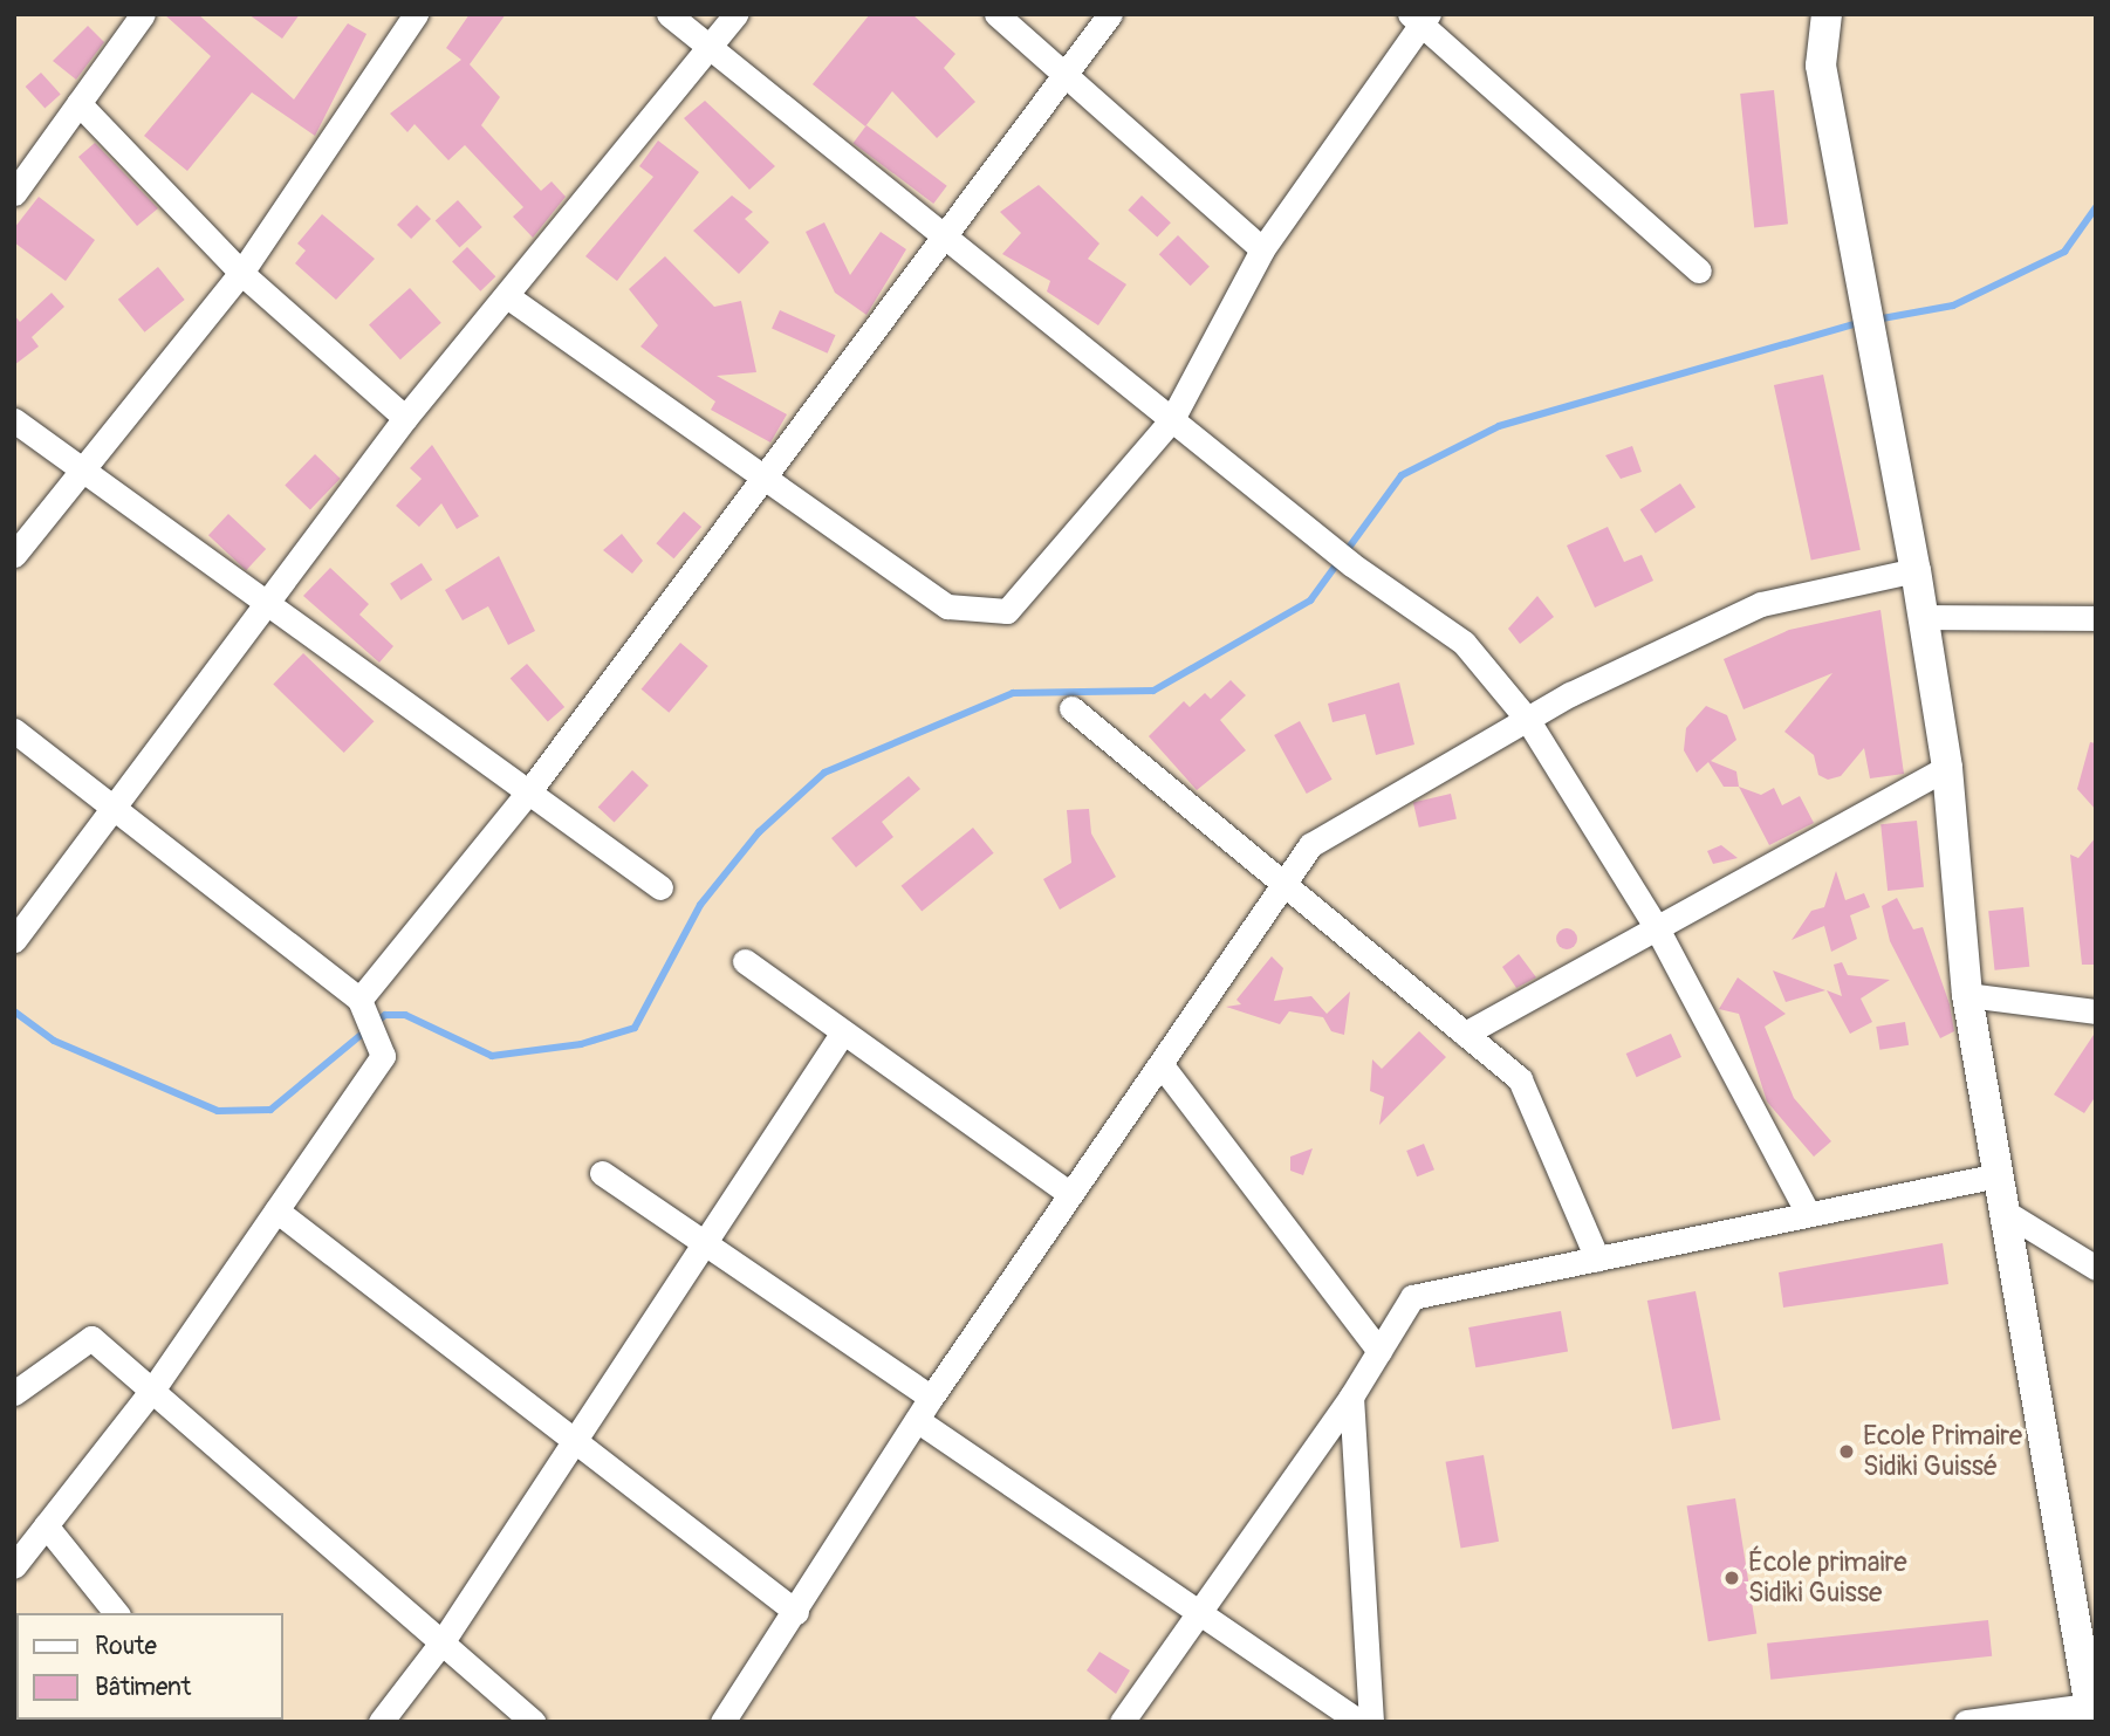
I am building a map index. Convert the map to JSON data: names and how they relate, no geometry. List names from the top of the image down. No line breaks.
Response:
{"places":["Ecole Primaire Sidiki Guissé","École primaire Sidiki Guisse"],"legend":["Route","Bâtiment"]}
